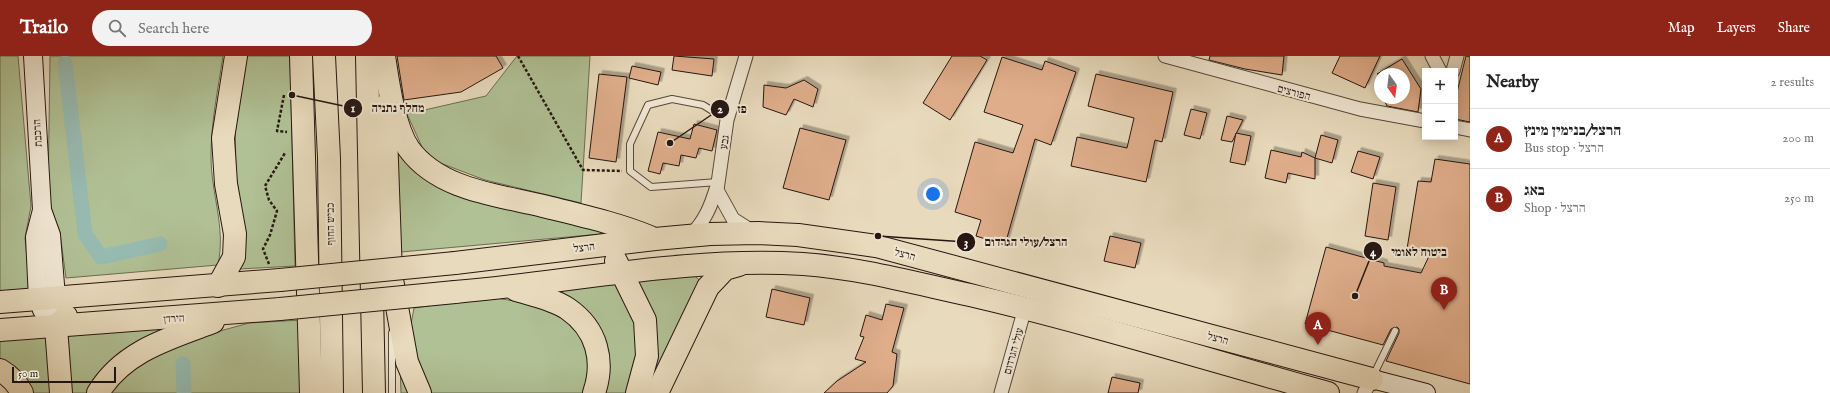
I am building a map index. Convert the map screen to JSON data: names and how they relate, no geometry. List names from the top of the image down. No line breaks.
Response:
{"streets":{"highway":["כביש החוף","הרצל","הירדן"],"street":["הפורצים","הרכבת","גבע","עולי הגרדום"]},"crossings":[["הרכבת","הירדן"],["גבע","הרצל"],["הרצל","הירדן"]],"places":["מחלף נתניה","פז","הרצל/עולי הגרדום","ביטוח לאומי"],"scale_bar":"50 m","north":"bottom","page":{"header":"Trailo","search":"Search here","nav":["Map","Layers","Share"],"heading":["Nearby","2 results"],"map_buttons":["+","−"],"list":[{"mark":"A","name":"הרצל/בנימין מינץ","note":"Bus stop · הרצל","value":"200 m"},{"mark":"B","name":"באג","note":"Shop · הרצל","value":"250 m"}],"pins":["B","A"],"scale":"50 m"}}
